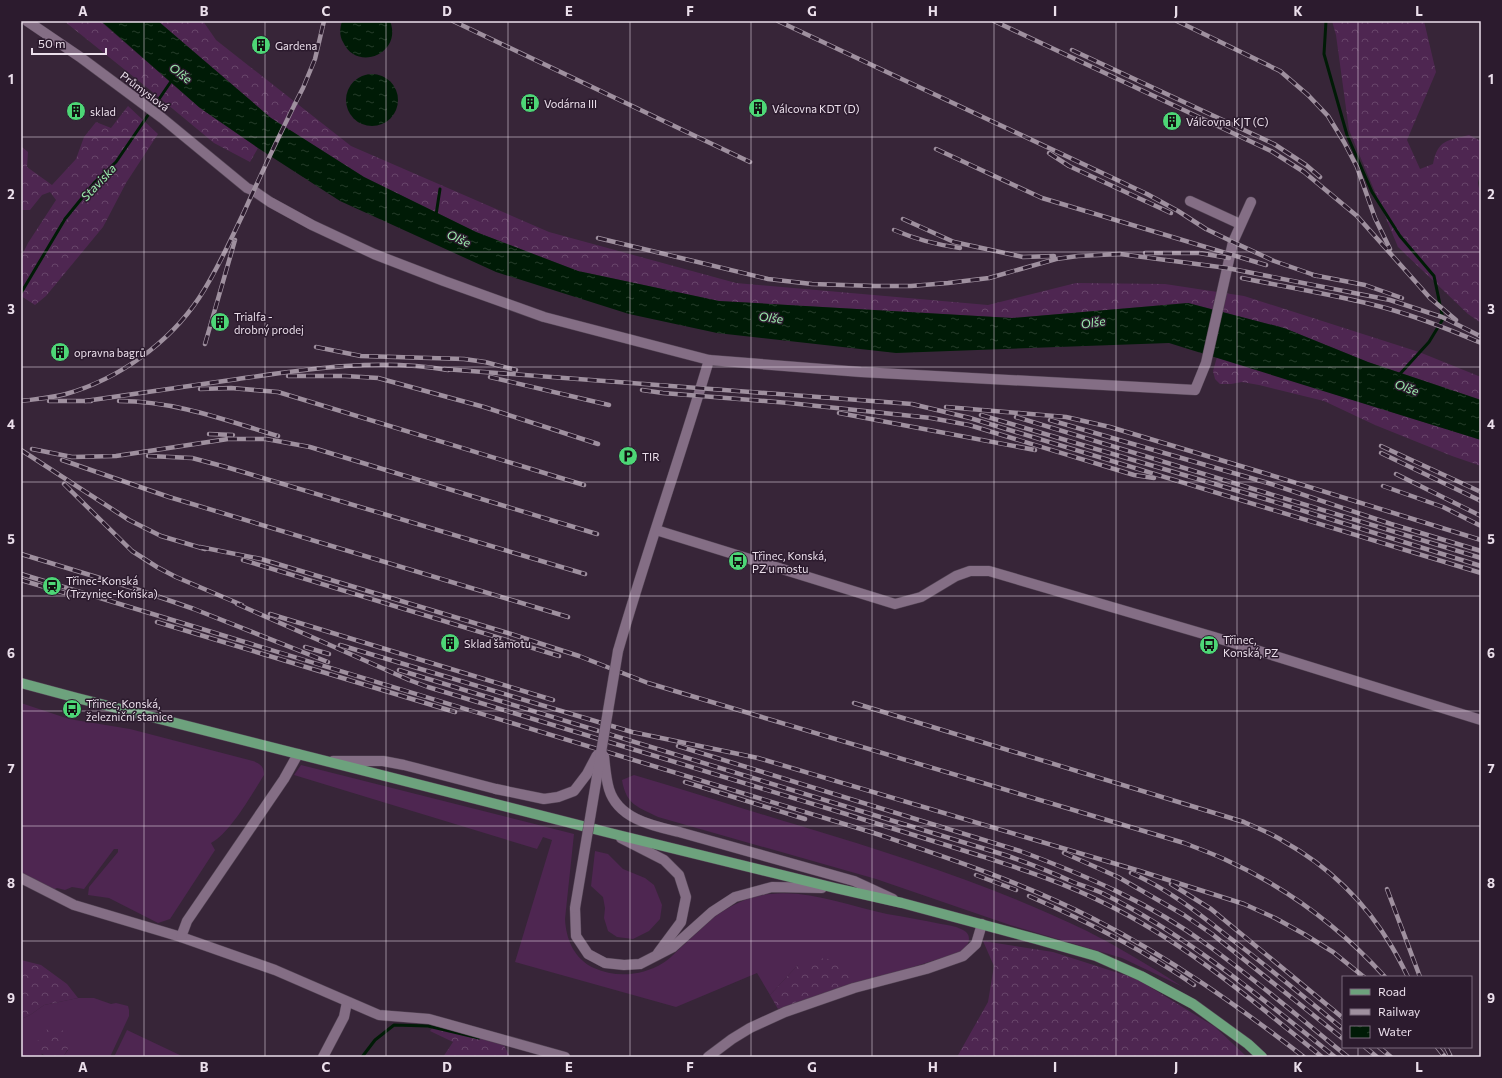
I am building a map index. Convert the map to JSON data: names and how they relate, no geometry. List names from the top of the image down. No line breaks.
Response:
{"streets":{"street":["Průmyslová"]},"water":["Olše","Staviska"],"places":{"building":["Gardena","Vodárna III","Válcovna KDT (D)","sklad","Válcovna KJT (C)","Trialfa - drobný prodej","opravna bagrů","Sklad šamotu"],"parking":["TIR"],"bus stop":["Třinec, Konská, PZ u mostu","Třinec, Konská, PZ","Třinec, Konská, železniční stanice"],"station":["Třinec-Konská (Trzyniec-Końska)"]},"legend":["Road","Railway","Water"],"scale_bar":"50 m","grid":{"columns":["A","B","C","D","E","F","G","H","I","J","K","L"],"rows":["1","2","3","4","5","6","7","8","9"]}}
